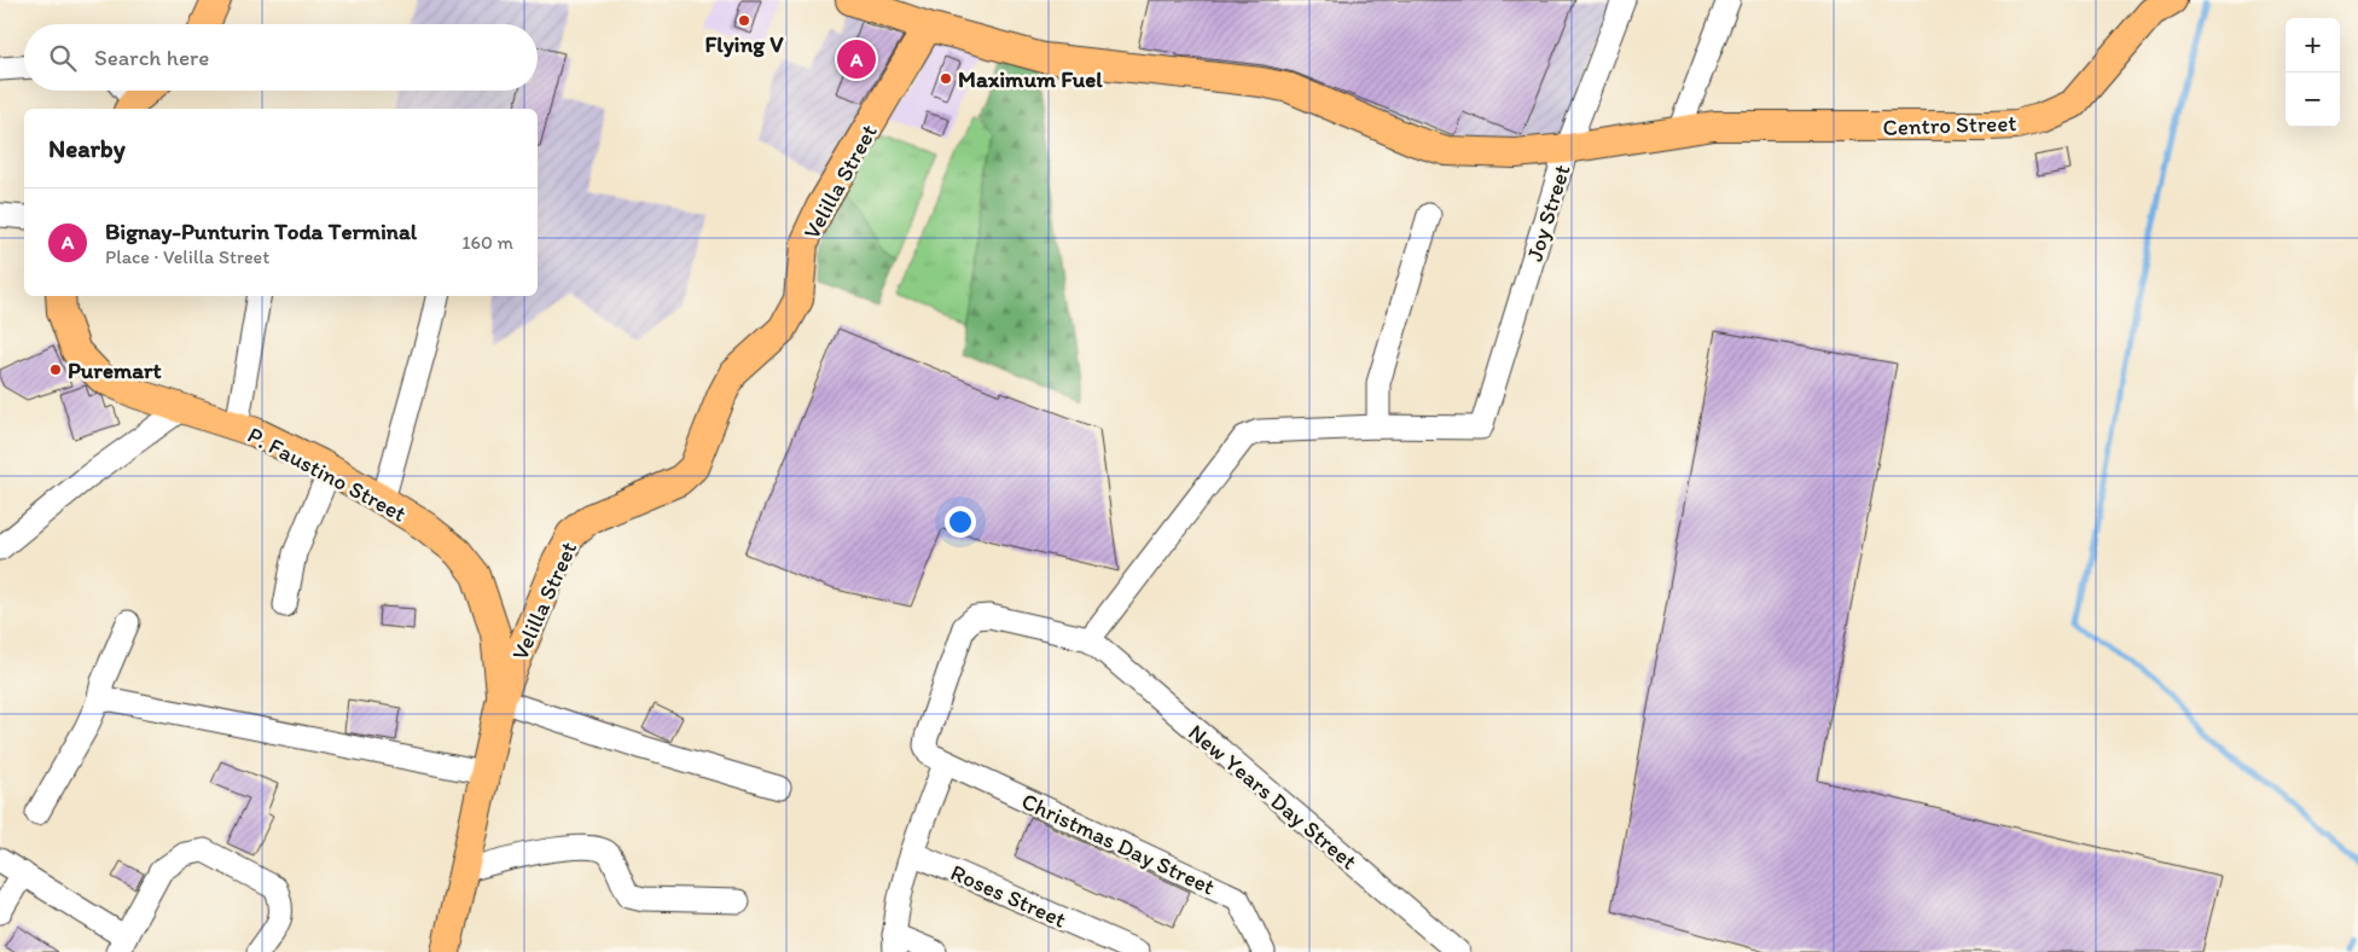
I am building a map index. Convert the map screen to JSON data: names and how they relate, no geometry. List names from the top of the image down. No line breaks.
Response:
{"streets":{"main road":["Centro Street","Velilla Street","P. Faustino Street"],"street":["Joy Street","New Years Day Street","Christmas Day Street","Roses Street"]},"crossings":[["Centro Street","Velilla Street"],["Centro Street","Joy Street"],["Velilla Street","P. Faustino Street"]],"places":["Flying V","Maximum Fuel","Puremart"],"page":{"map_buttons":["+","−"],"search":"Search here","pins":"A","heading":"Nearby","list":[{"mark":"A","name":"Bignay-Punturin Toda Terminal","note":"Place · Velilla Street","value":"160 m"}]}}
